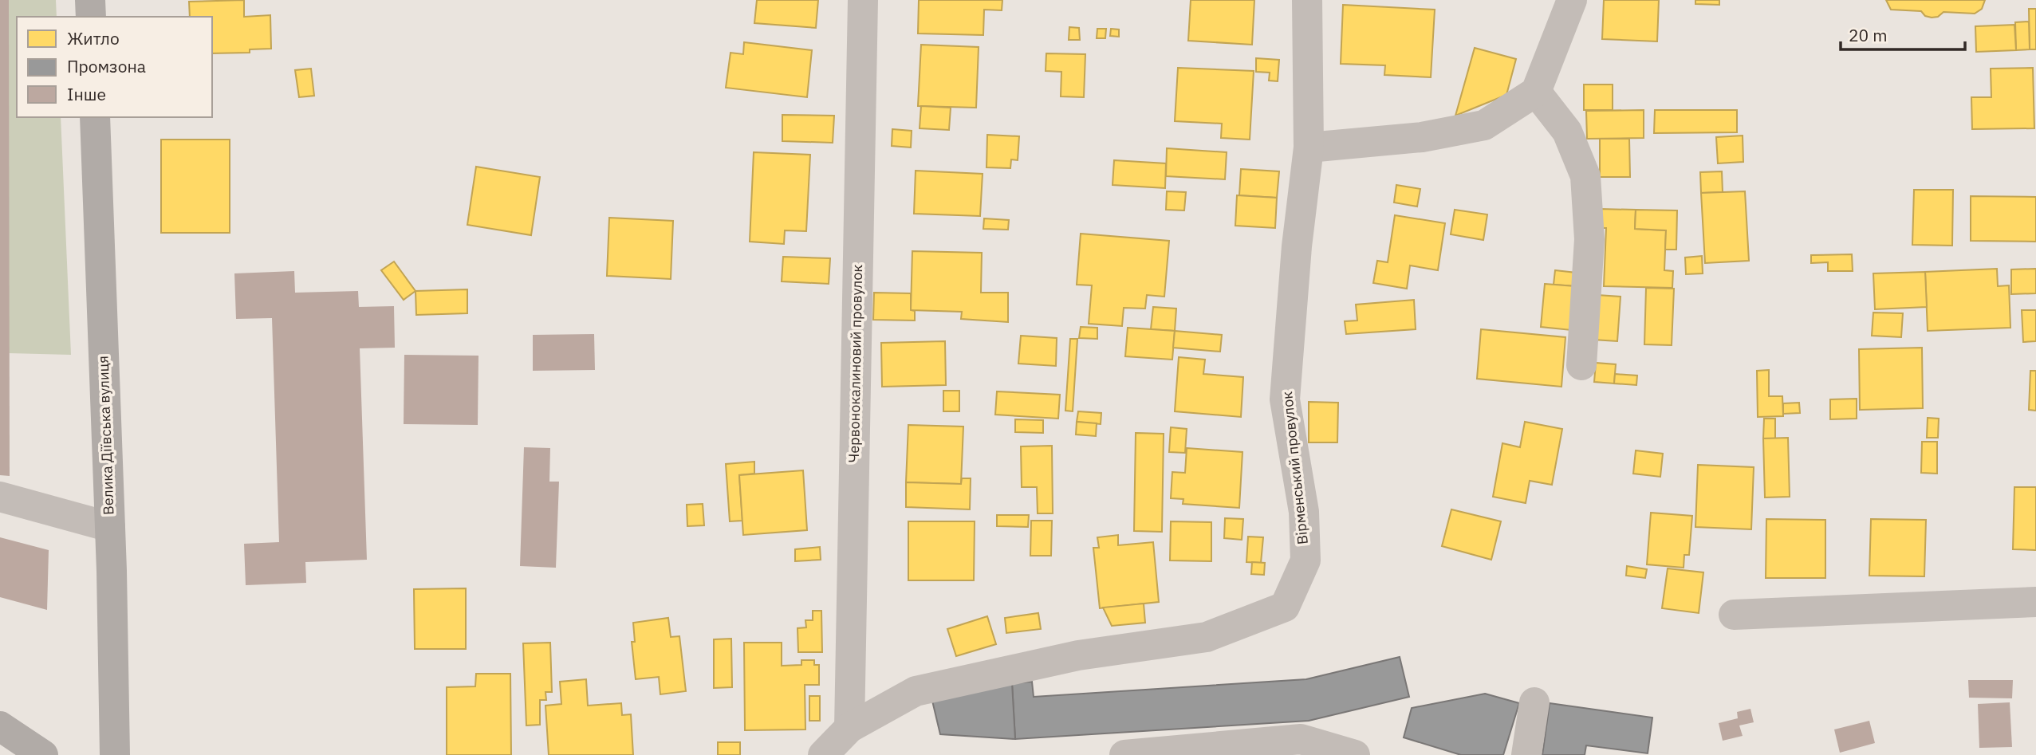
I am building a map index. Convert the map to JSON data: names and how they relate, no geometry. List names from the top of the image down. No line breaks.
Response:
{"streets":{"main road":["Велика Діївська вулиця"],"street":["Червонокалиновий провулок","Вірменський провулок"]},"crossings":[["Червонокалиновий провулок","Вірменський провулок"]],"legend":["Житло","Промзона","Інше"],"scale_bar":"20 m"}
